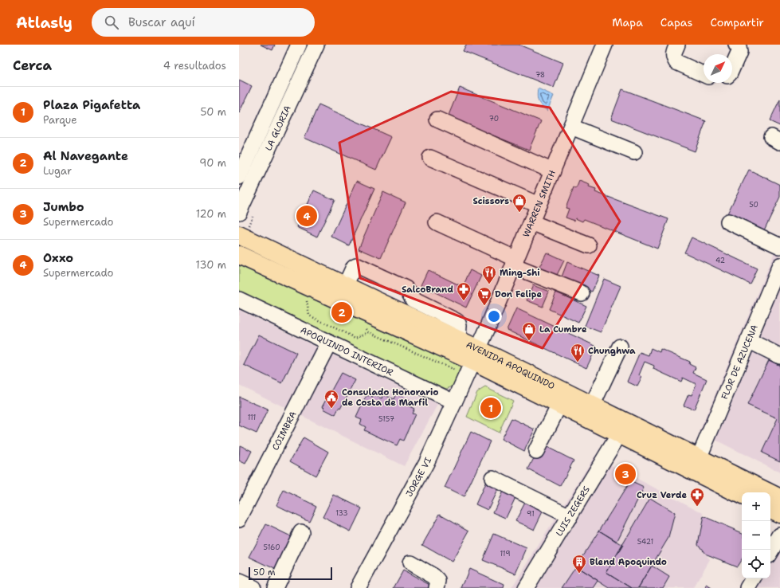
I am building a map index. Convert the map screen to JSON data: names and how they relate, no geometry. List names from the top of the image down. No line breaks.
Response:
{"streets":{"main road":["AVENIDA APOQUINDO"],"street":["LA GLORIA","WARREN SMITH","APOQUINDO INTERIOR","FLOR DE AZUCENA","COIMBRA","JORGE VI","LUIS ZEGERS"]},"crossings":[["WARREN SMITH","AVENIDA APOQUINDO"],["WARREN SMITH","JORGE VI"],["APOQUINDO INTERIOR","COIMBRA"],["APOQUINDO INTERIOR","JORGE VI"],["FLOR DE AZUCENA","AVENIDA APOQUINDO"],["AVENIDA APOQUINDO","JORGE VI"],["AVENIDA APOQUINDO","LUIS ZEGERS"]],"places":{"shop":["Scissors","La Cumbre"],"restaurant":["Ming-Shi","Chunghwa"],"pharmacy":["SalcoBrand","Cruz Verde"],"supermarket":["Don Felipe"],"public building":["Consulado Honorario de Costa de Marfil"],"building":["Blend Apoquindo"]},"house_numbers":["78","70","50","42","111","5157","133","91","5421","5160","119"],"scale_bar":"50 m","north":"top right","page":{"header":"Atlasly","search":"Buscar aquí","nav":["Mapa","Capas","Compartir"],"heading":["Cerca","4 resultados"],"list":[{"mark":"1","name":"Plaza Pigafetta","note":"Parque","value":"50 m"},{"mark":"2","name":"Al Navegante","note":"Lugar","value":"90 m"},{"mark":"3","name":"Jumbo","note":"Supermercado","value":"120 m"},{"mark":"4","name":"Oxxo","note":"Supermercado","value":"130 m"}],"pins":["4","2","1","3"],"map_buttons":["+","−"],"scale":"50 m"}}
